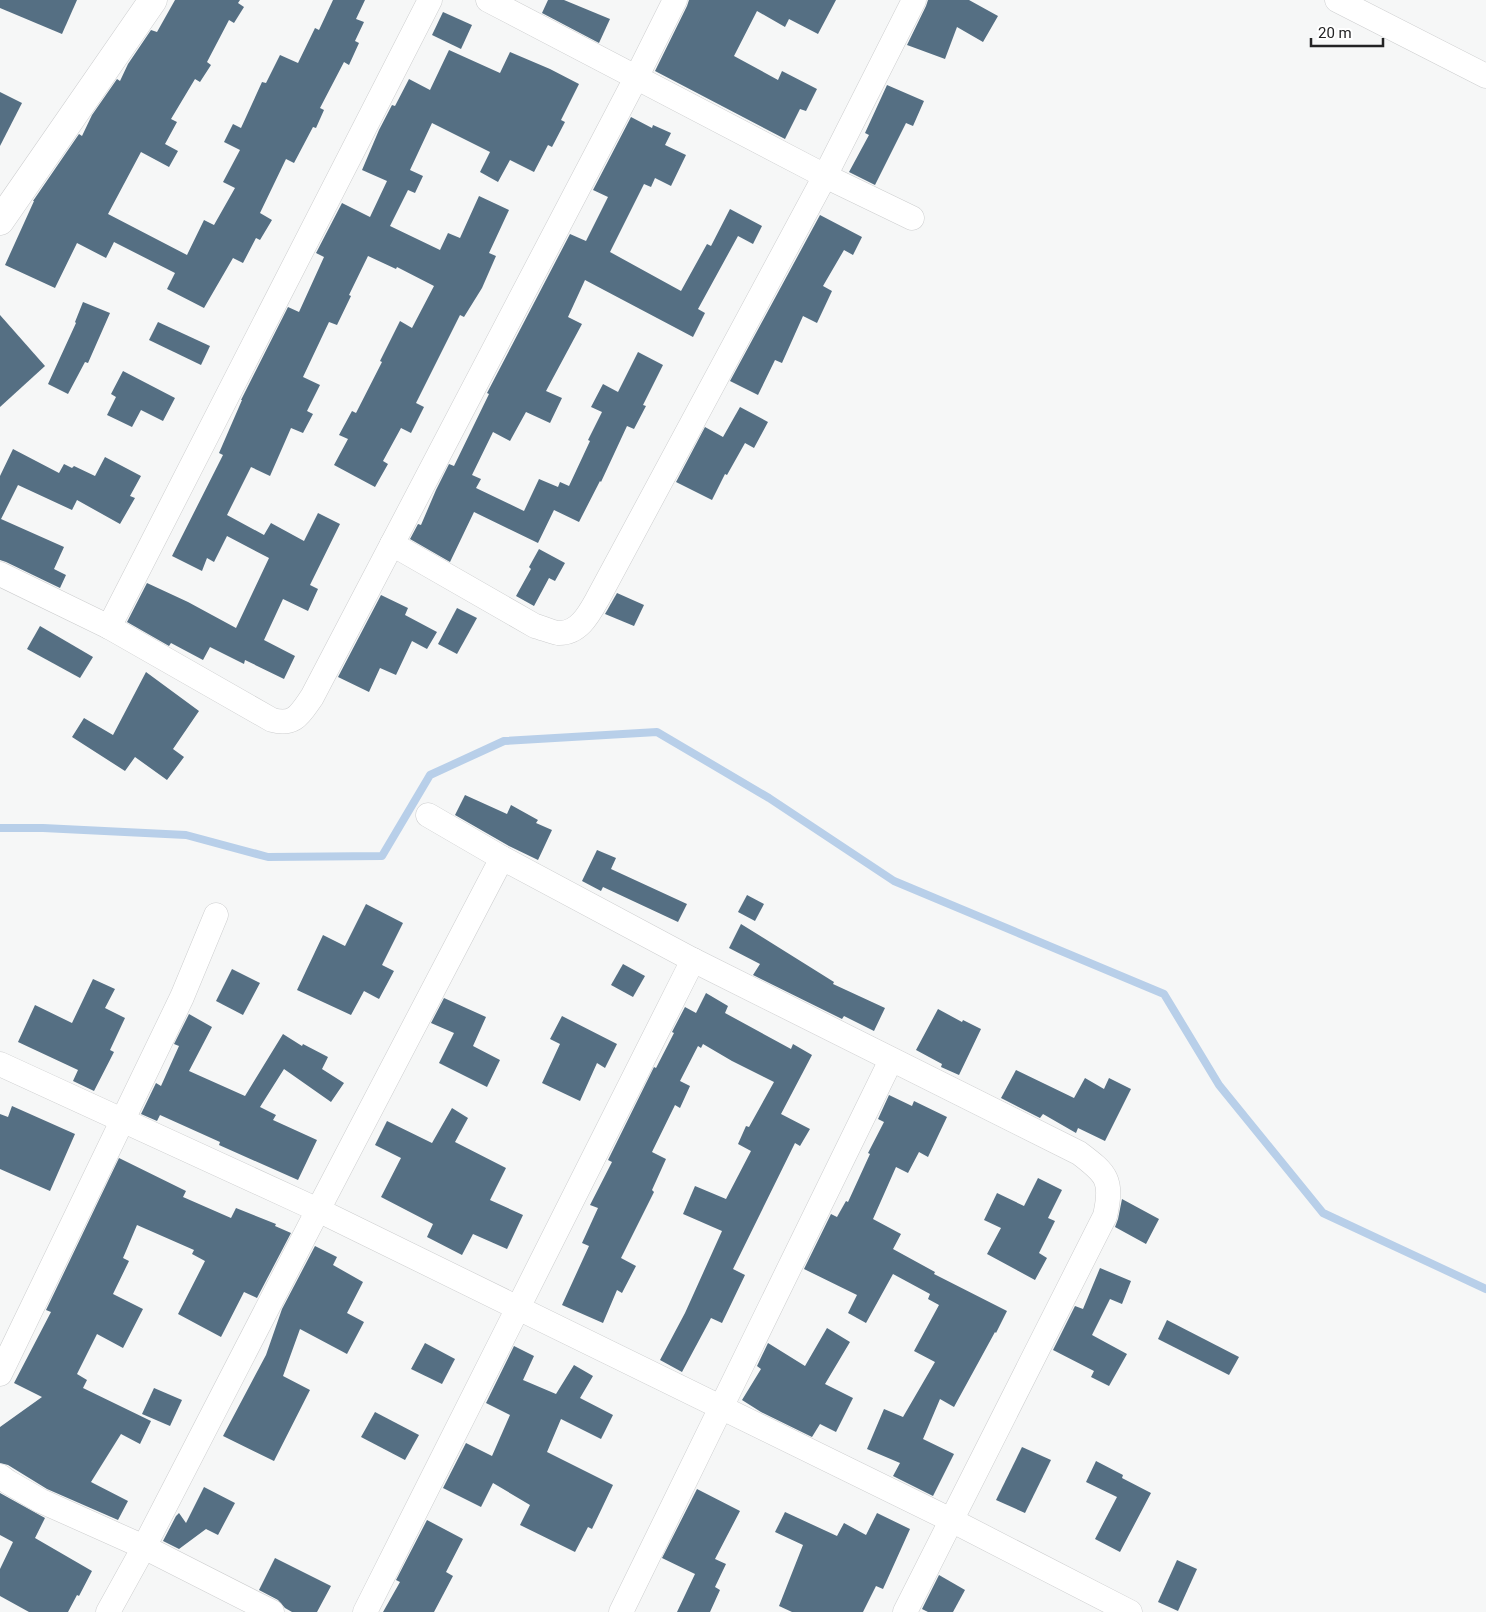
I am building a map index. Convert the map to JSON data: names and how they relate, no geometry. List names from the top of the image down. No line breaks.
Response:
{"scale_bar":"20 m"}
